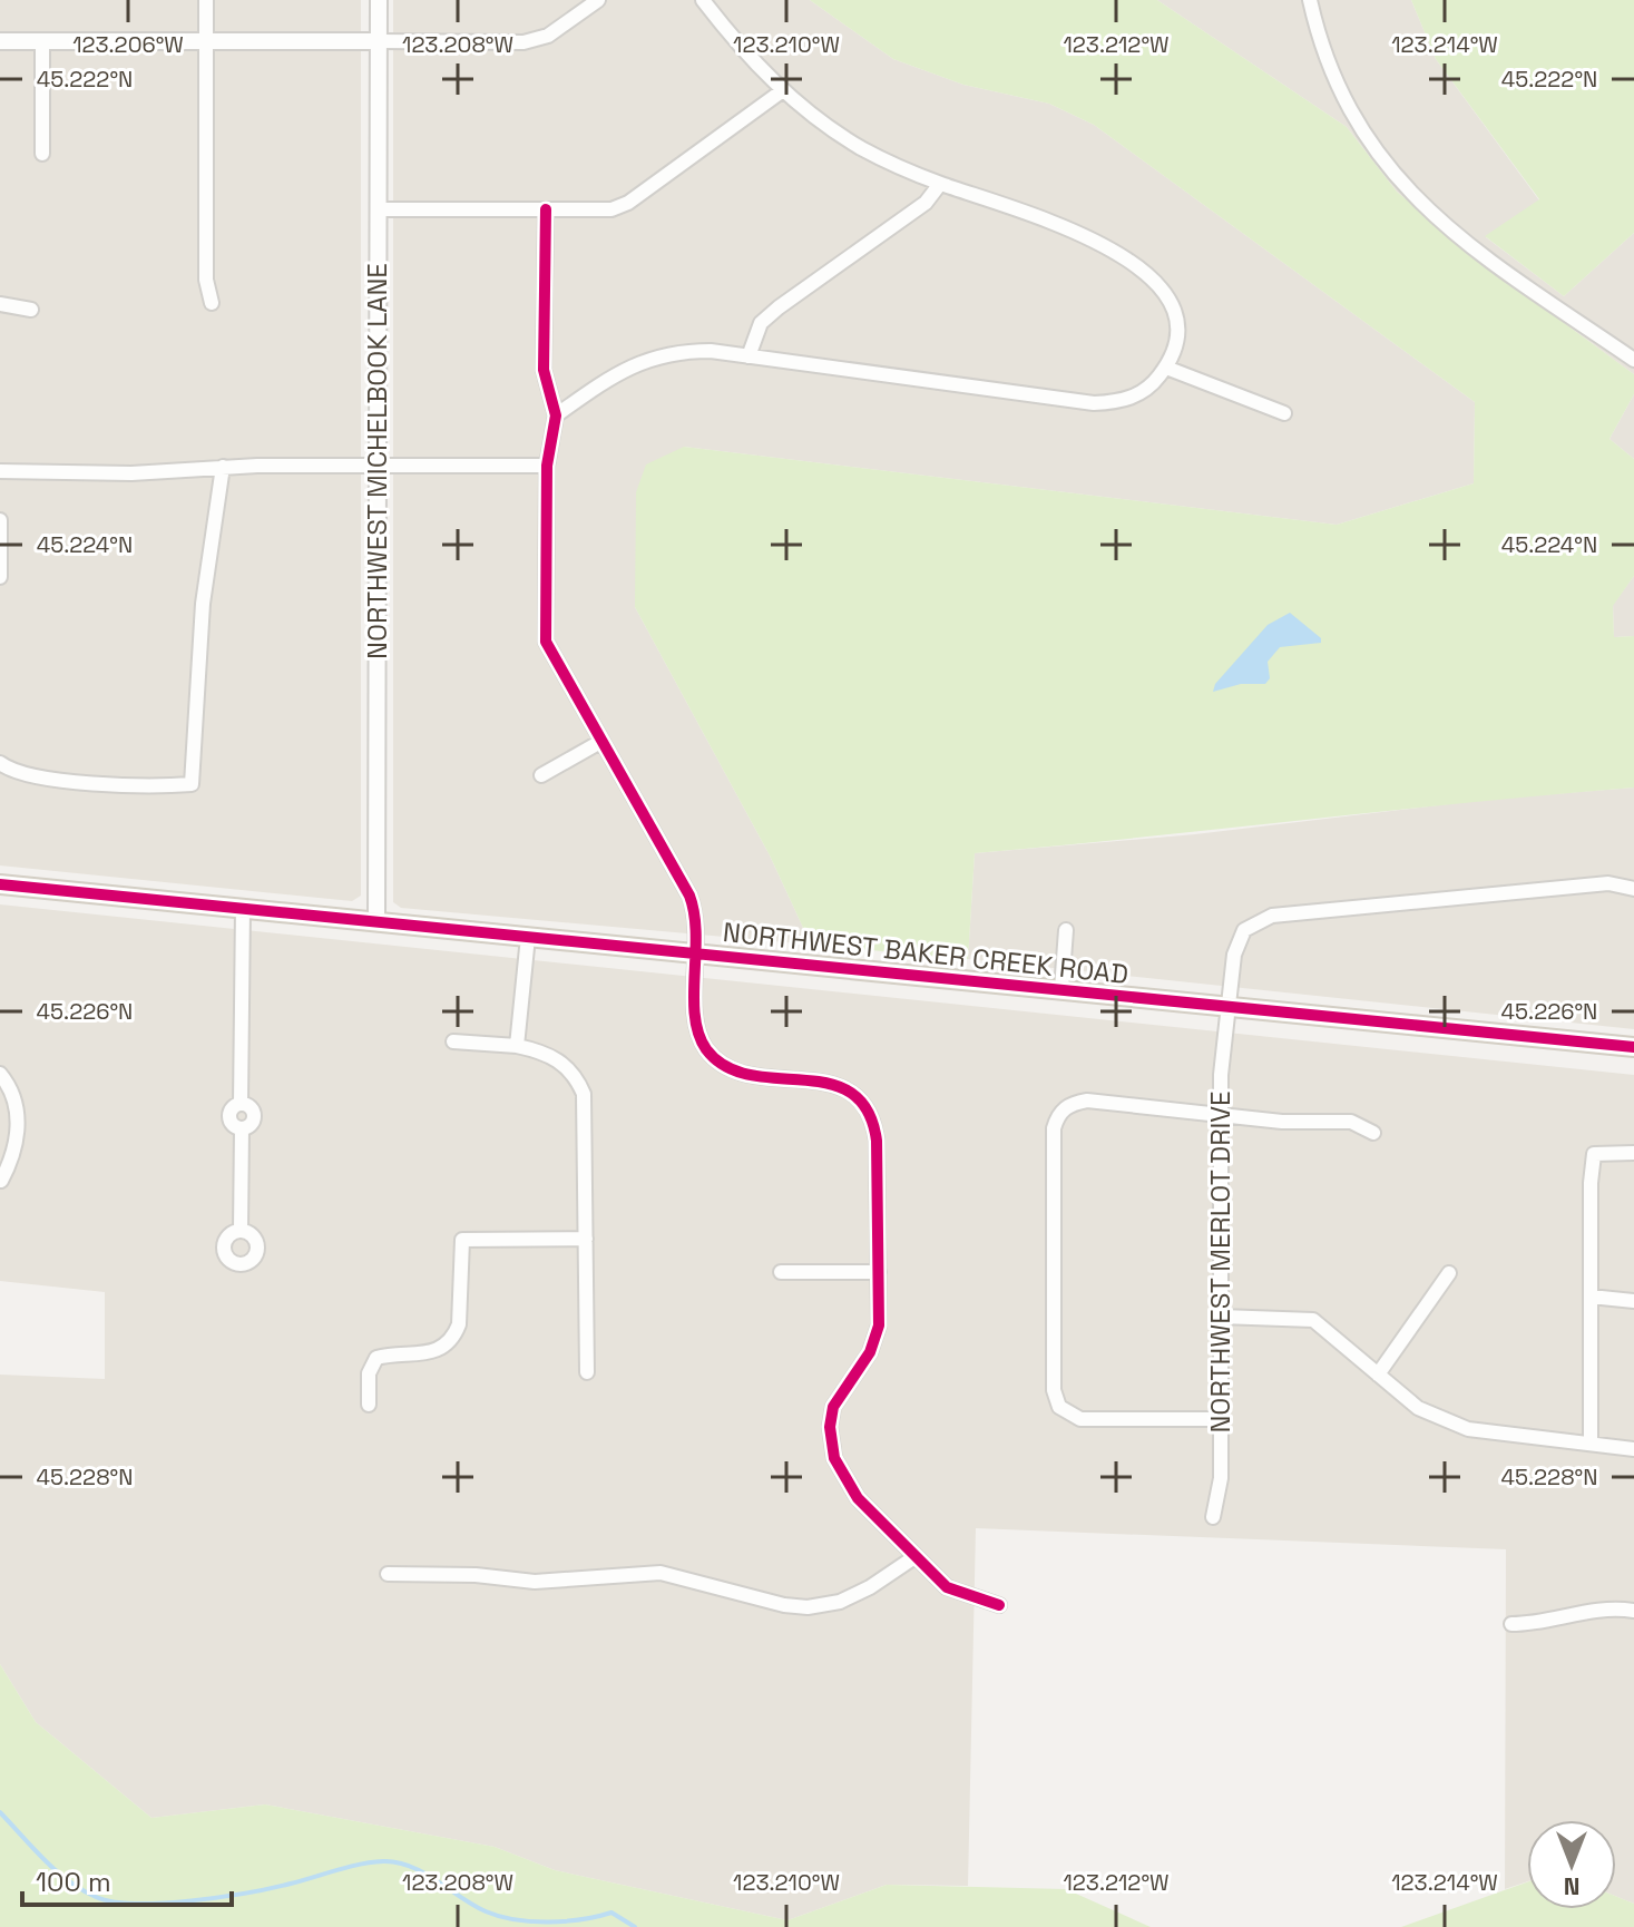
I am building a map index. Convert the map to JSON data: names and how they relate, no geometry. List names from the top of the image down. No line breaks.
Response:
{"streets":{"main road":["NORTHWEST BAKER CREEK ROAD"],"street":["NORTHWEST MICHELBOOK LANE","NORTHWEST MERLOT DRIVE"]},"crossings":[["NORTHWEST MICHELBOOK LANE","NORTHWEST BAKER CREEK ROAD"],["NORTHWEST BAKER CREEK ROAD","NORTHWEST MERLOT DRIVE"]],"scale_bar":"100 m","north":"bottom","coordinates":["123.206°W","123.208°W","123.210°W","123.212°W","123.214°W","45.222°N","45.224°N","45.226°N","45.228°N"]}
